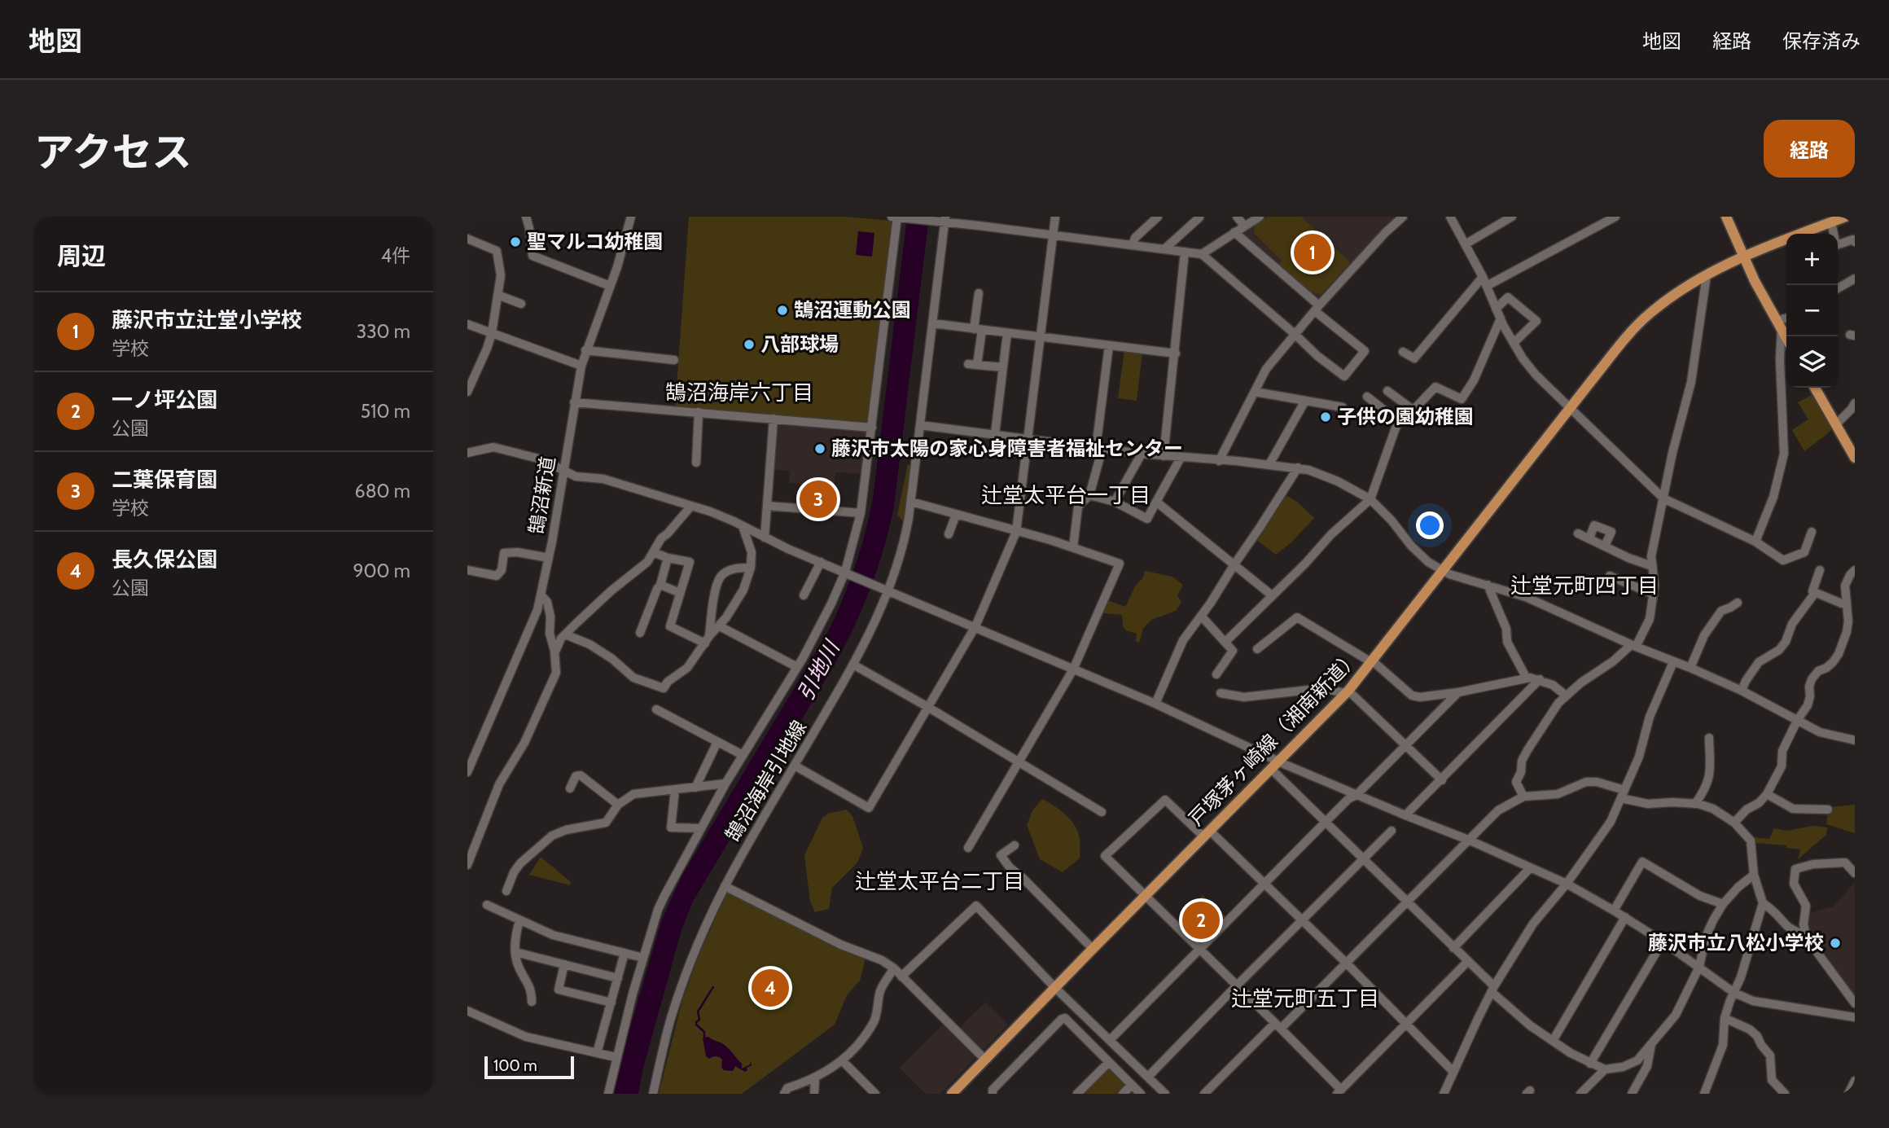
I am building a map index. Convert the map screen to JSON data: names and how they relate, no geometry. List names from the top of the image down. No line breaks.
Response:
{"streets":{"main road":["戸塚茅ヶ崎線（湘南新道）"],"street":["鵠沼新道","鵠沼海岸引地線"]},"districts":["鵠沼海岸六丁目","辻堂太平台一丁目","辻堂元町四丁目","辻堂太平台二丁目","辻堂元町五丁目"],"water":["引地川"],"places":["聖マルコ幼稚園","鵠沼運動公園","八部球場","子供の園幼稚園","藤沢市太陽の家心身障害者福祉センター","藤沢市立八松小学校"],"scale_bar":"100 m","page":{"header":"地図","nav":["地図","経路","保存済み"],"title":"アクセス","buttons":"経路","heading":["周辺","4件"],"pins":["1","3","2","4"],"map_buttons":["+","−"],"list":[{"mark":"1","name":"藤沢市立辻堂小学校","note":"学校","value":"330 m"},{"mark":"2","name":"一ノ坪公園","note":"公園","value":"510 m"},{"mark":"3","name":"二葉保育園","note":"学校","value":"680 m"},{"mark":"4","name":"長久保公園","note":"公園","value":"900 m"}],"scale":"100 m"}}
